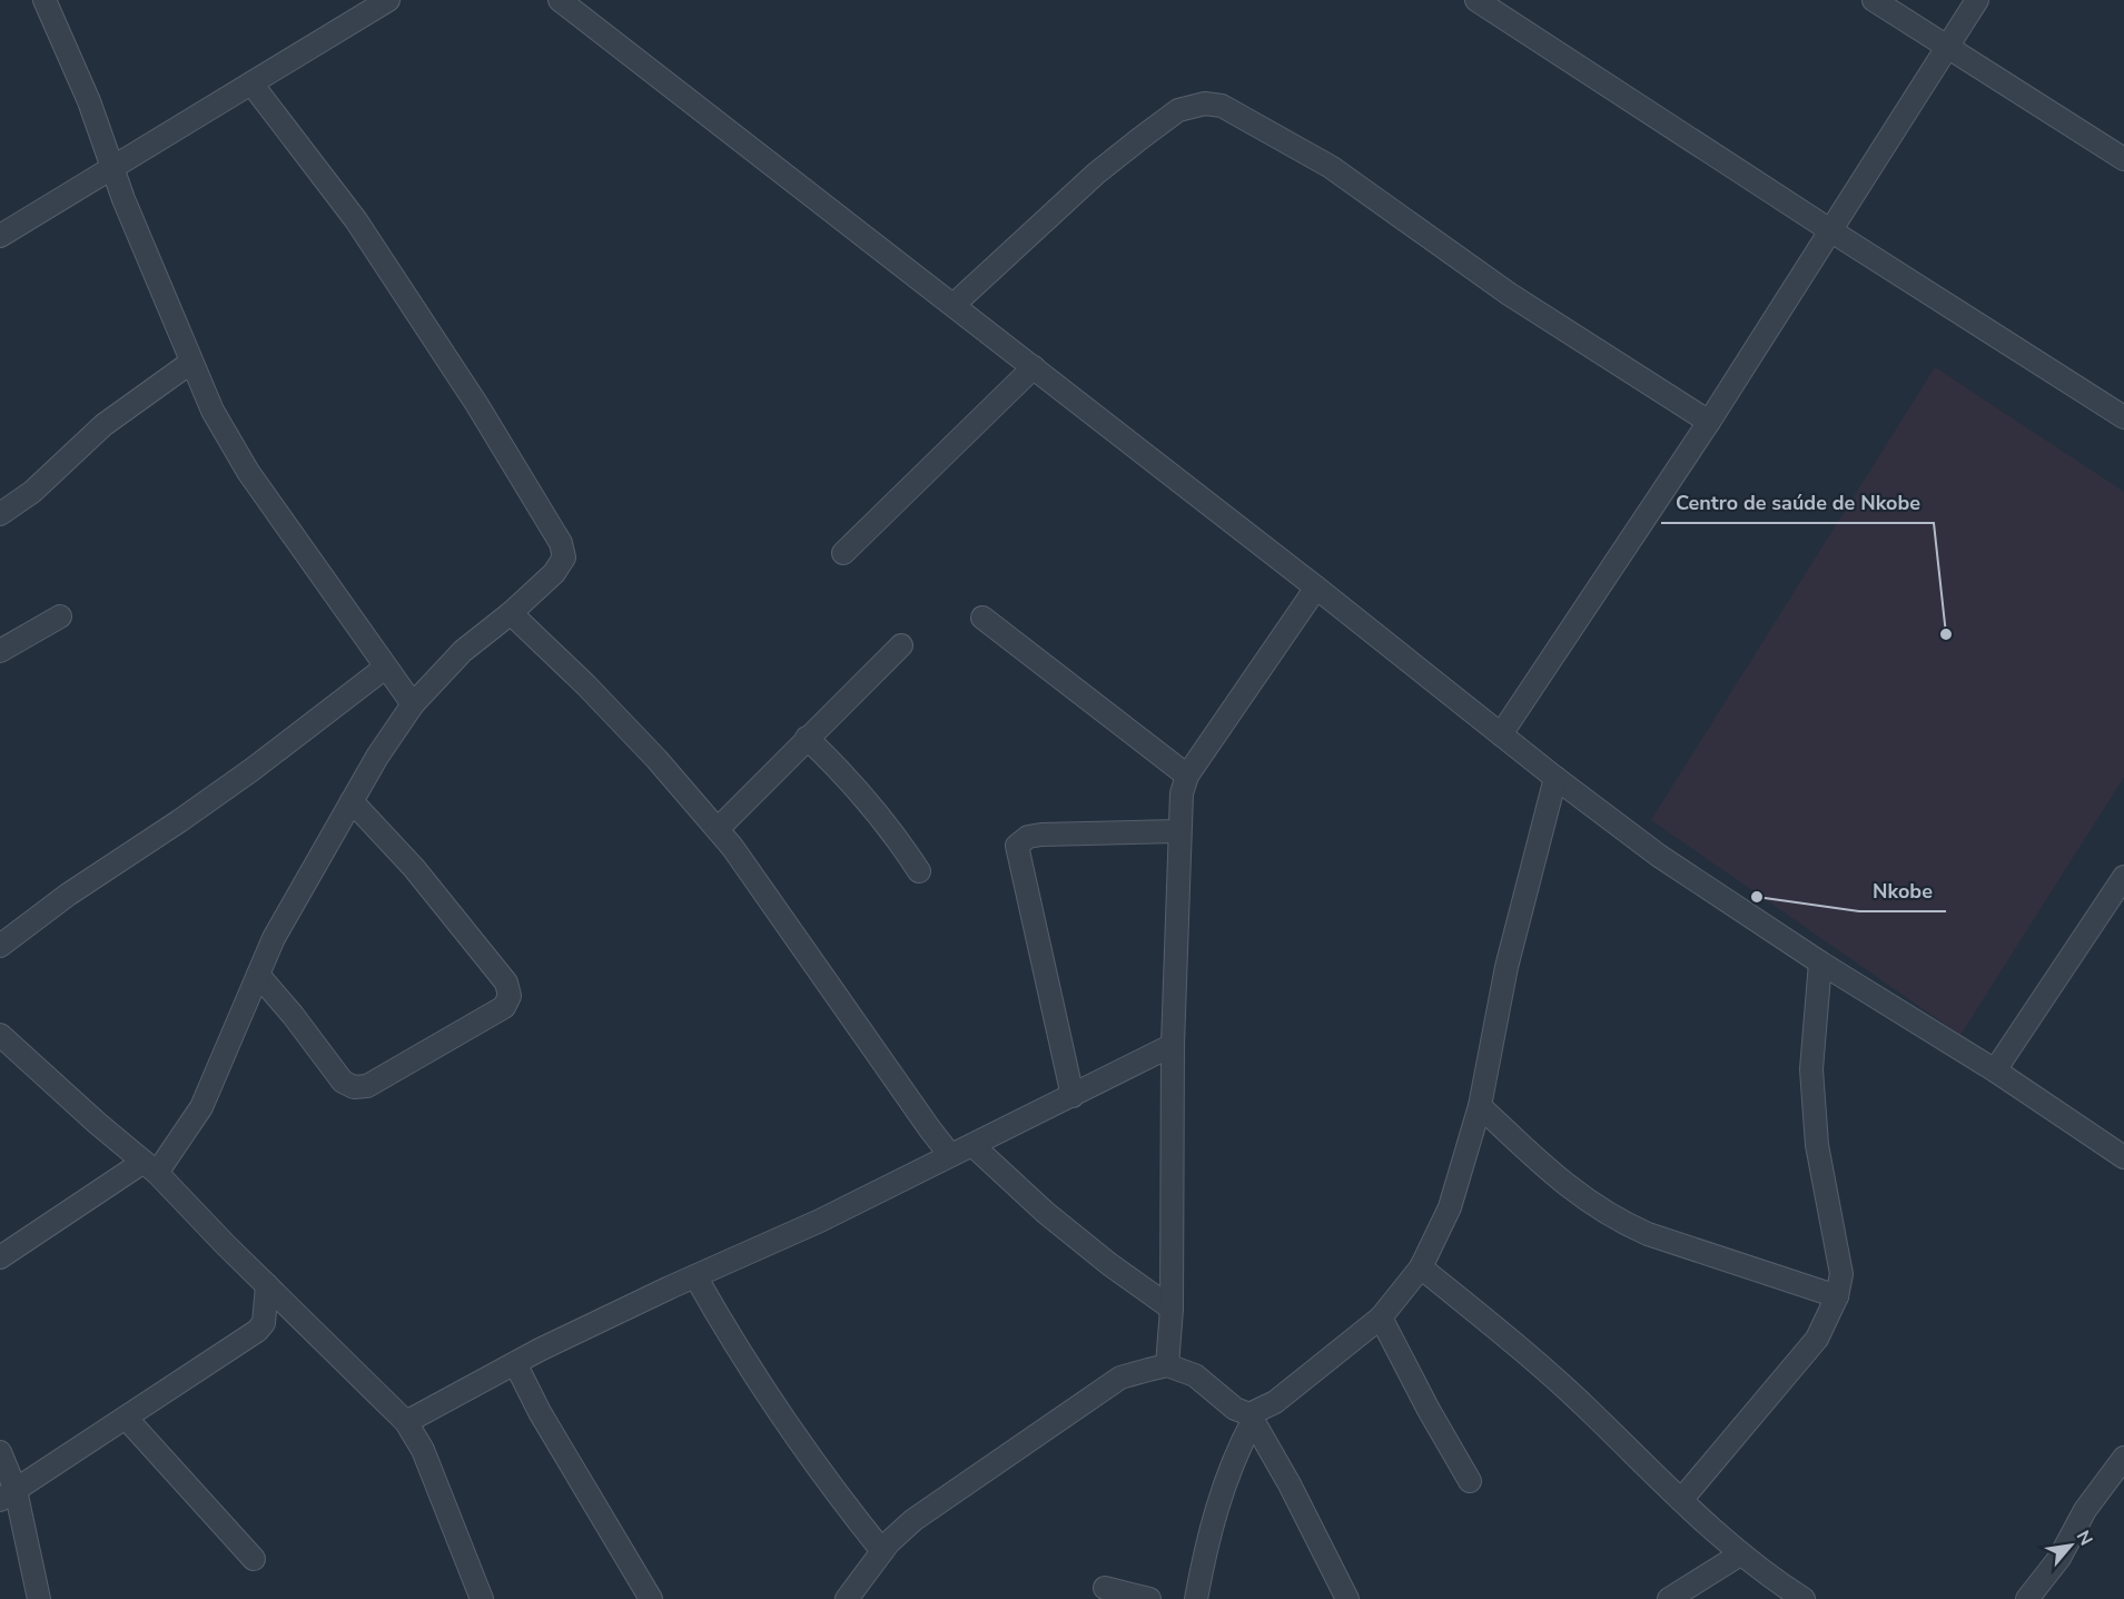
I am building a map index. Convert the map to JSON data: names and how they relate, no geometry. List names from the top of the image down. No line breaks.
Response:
{"places":["Centro de saúde de Nkobe","Nkobe"],"north":"top right"}
